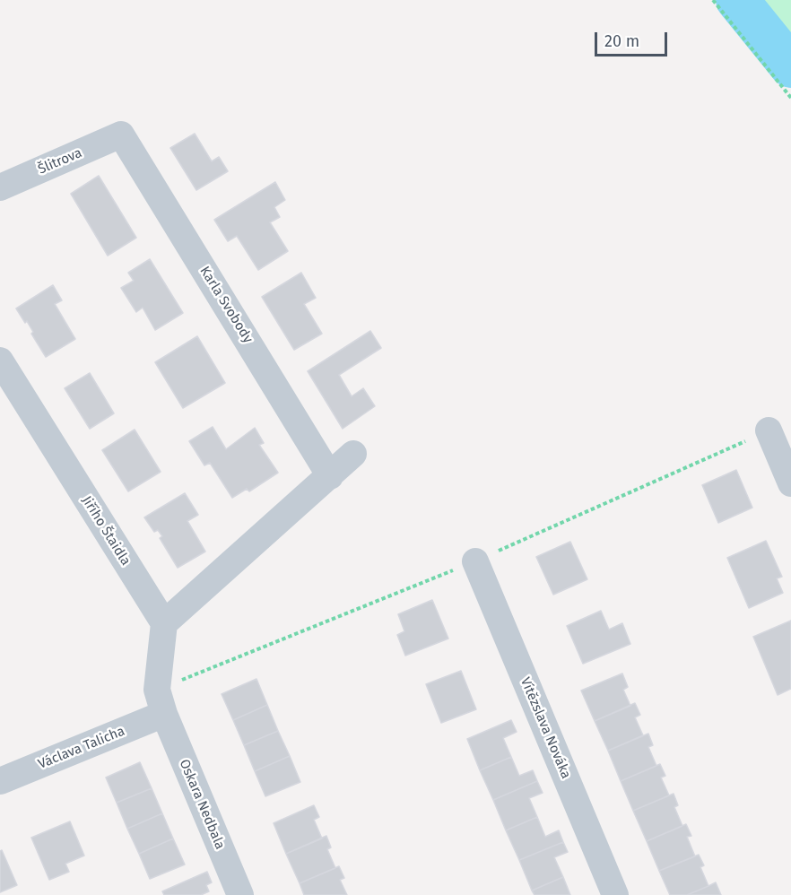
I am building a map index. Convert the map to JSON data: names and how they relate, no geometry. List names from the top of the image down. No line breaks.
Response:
{"streets":{"street":["Šlitrova","Karla Svobody","Jiřího Štaidla","Vítězslava Nováka","Václava Talicha","Oskara Nedbala"]},"crossings":[["Šlitrova","Karla Svobody"],["Václava Talicha","Oskara Nedbala"]],"scale_bar":"20 m"}
